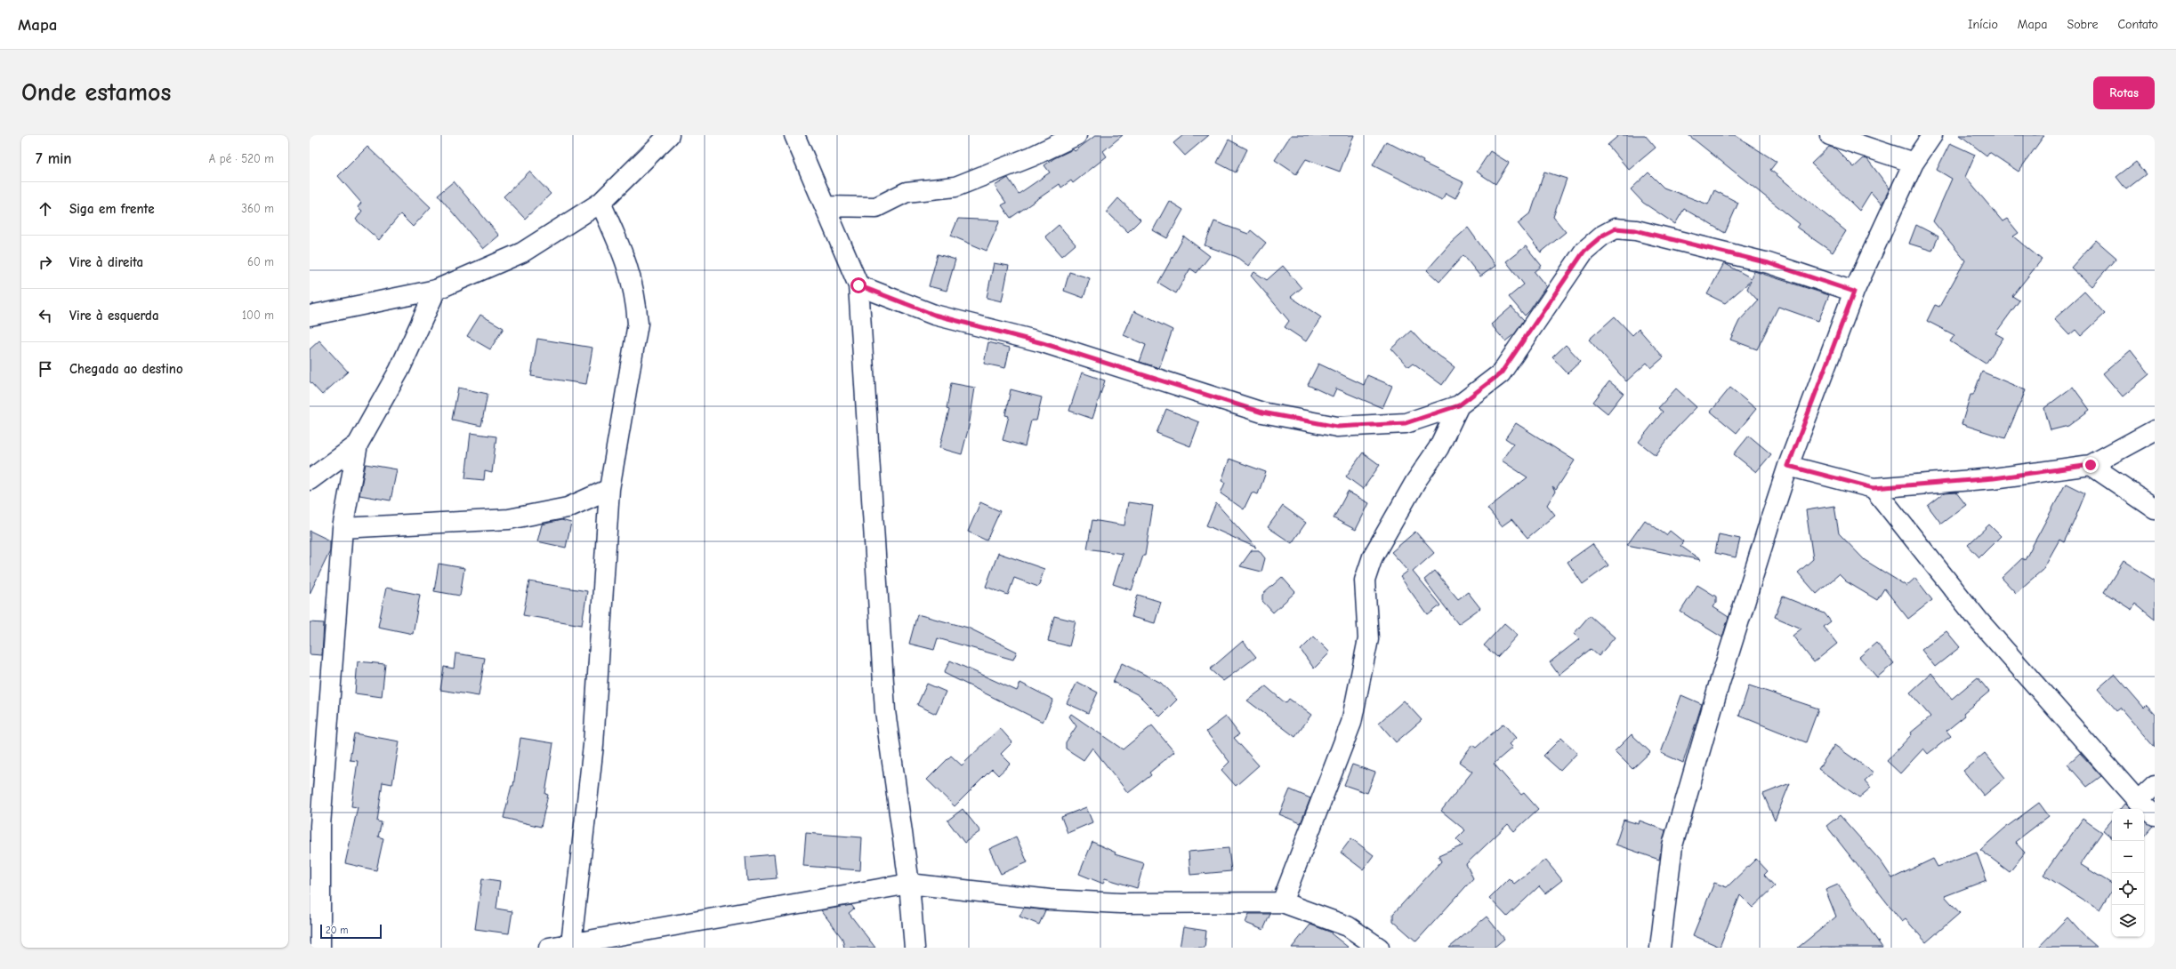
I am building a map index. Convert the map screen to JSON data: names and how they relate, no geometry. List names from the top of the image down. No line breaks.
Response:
{"scale_bar":"20 m","page":{"header":"Mapa","nav":["Início","Mapa","Sobre","Contato"],"buttons":"Rotas","title":"Onde estamos","heading":["7 min","A pé · 520 m"],"list":[["Siga em frente","360 m"],["Vire à direita","60 m"],["Vire à esquerda","100 m"],"Chegada ao destino"],"map_buttons":["+","−"],"scale":"20 m"}}
